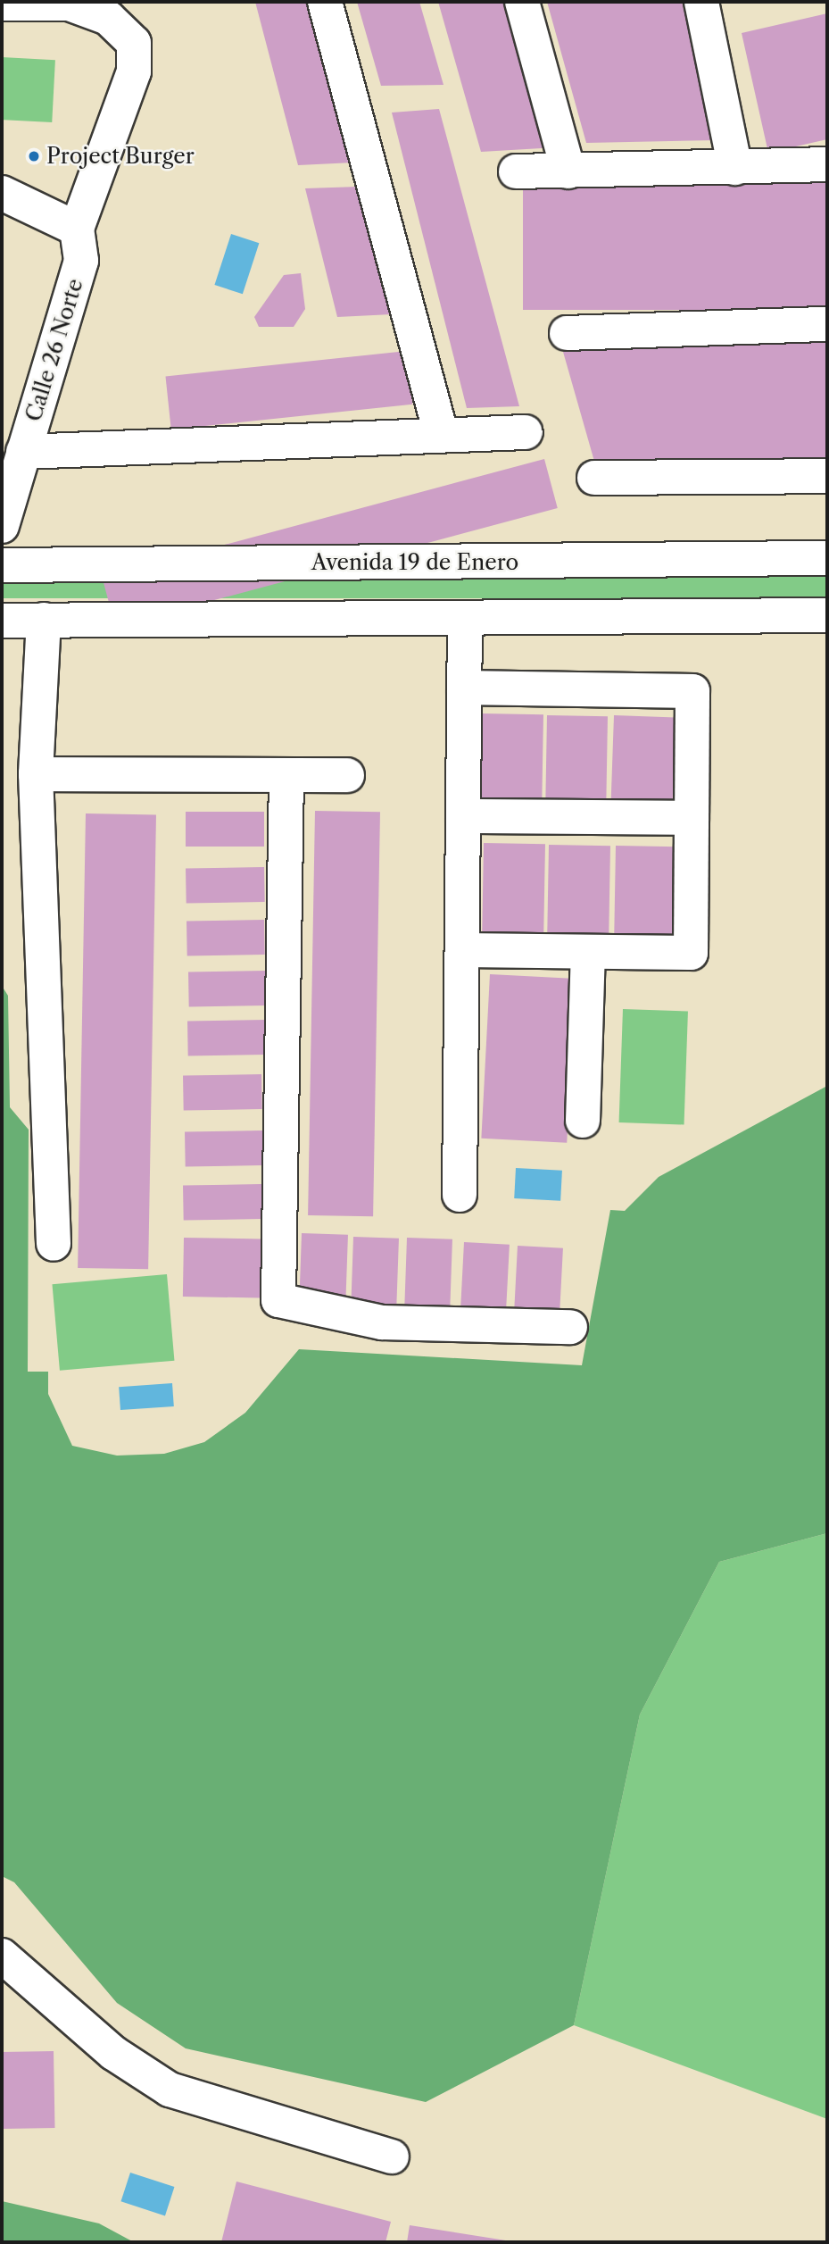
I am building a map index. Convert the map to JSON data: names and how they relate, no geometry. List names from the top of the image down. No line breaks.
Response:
{"streets":{"main road":["Calle 26 Norte","Avenida 19 de Enero"]},"places":["Project Burger"]}
